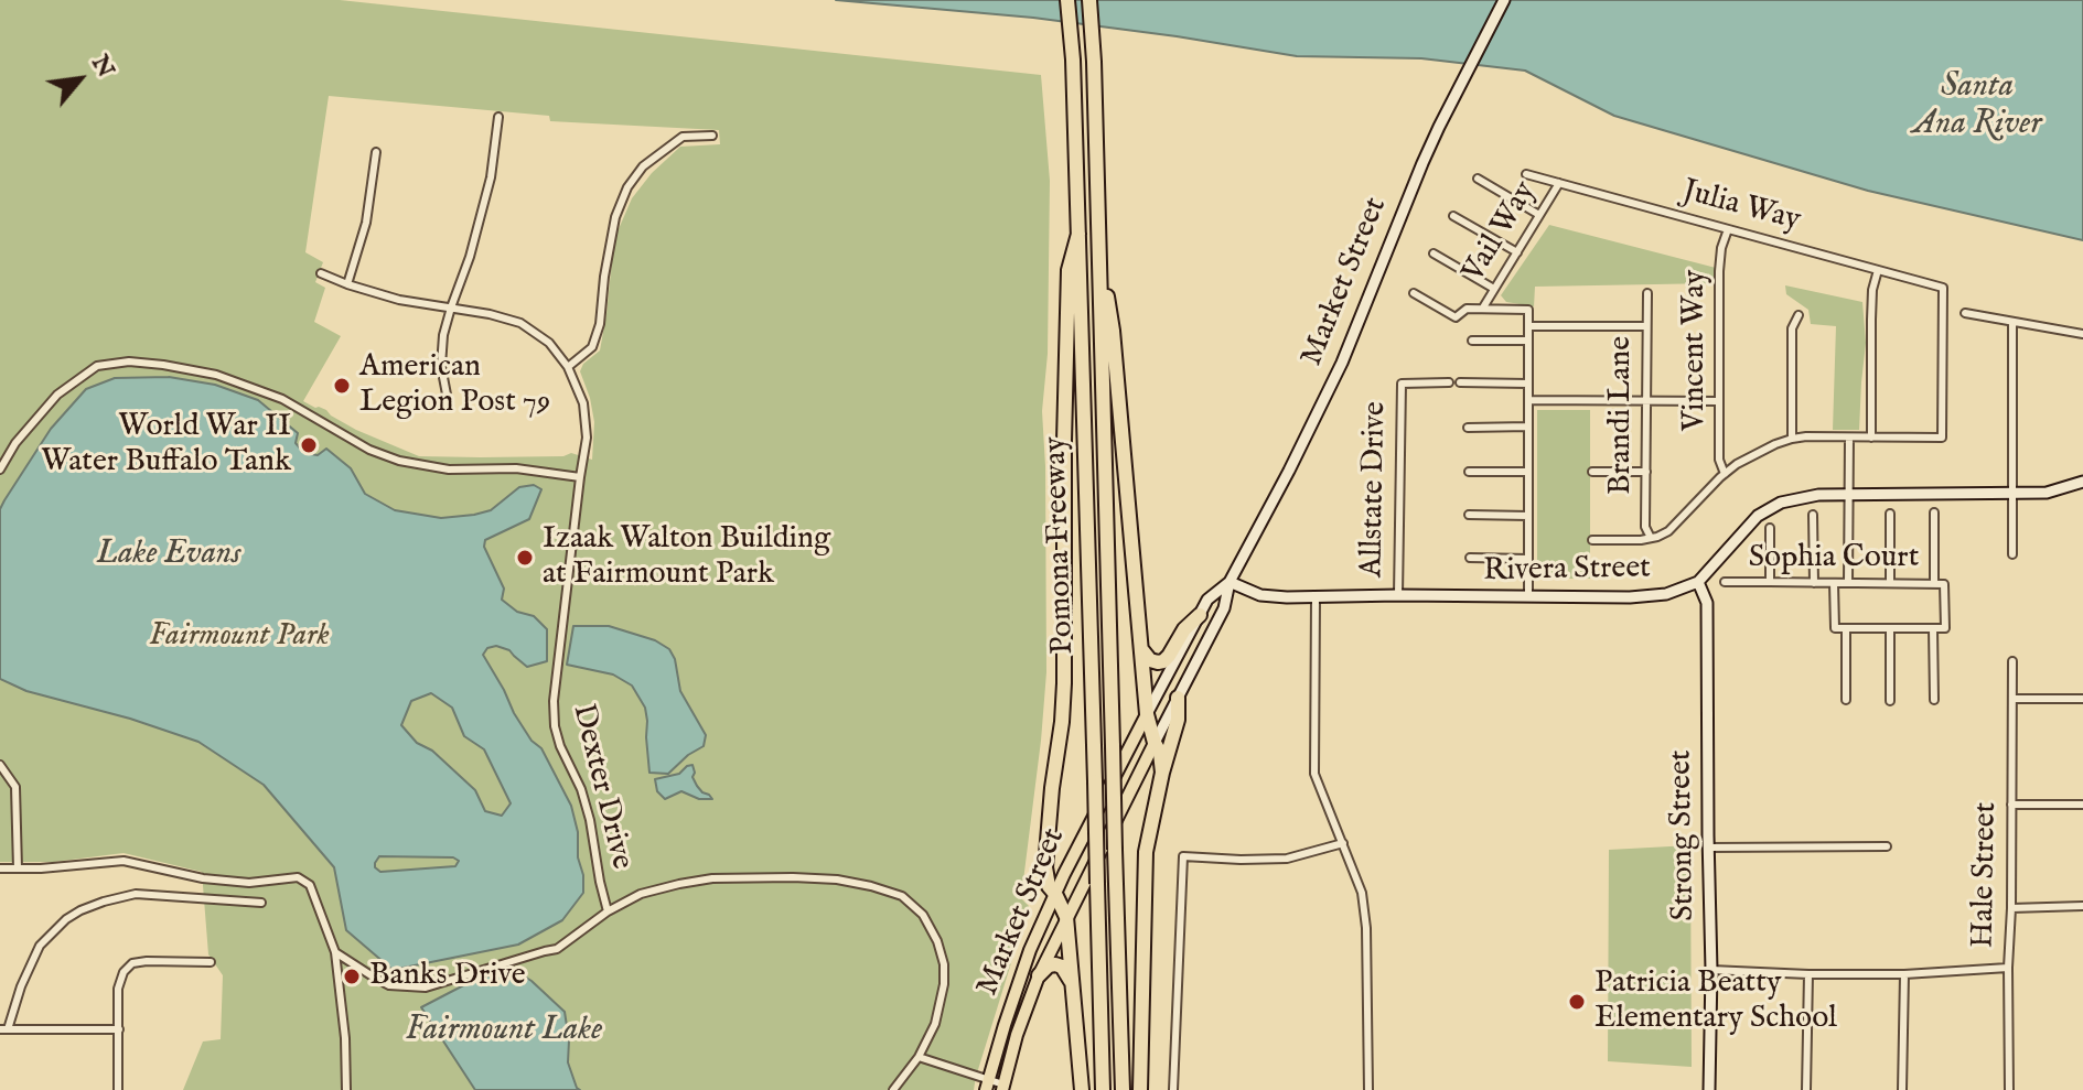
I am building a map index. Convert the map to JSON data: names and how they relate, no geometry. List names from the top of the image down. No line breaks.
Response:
{"streets":{"highway":["Pomona Freeway"],"main road":["Market Street"],"street":["Julia Way","Vail Way","Vincent Way","Brandi Lane","Allstate Drive","Sophia Court","Rivera Street","Dexter Drive","Strong Street","Hale Street"]},"crossings":[["Julia Way","Vail Way"],["Julia Way","Vincent Way"],["Market Street","Rivera Street"],["Allstate Drive","Rivera Street"],["Rivera Street","Strong Street"]],"water":["Santa Ana River","Lake Evans","Fairmount Lake"],"parks":["Fairmount Park"],"places":["American Legion Post 79","World War II Water Buffalo Tank","Izaak Walton Building at Fairmount Park","Banks Drive","Patricia Beatty Elementary School"],"north":"top right"}
